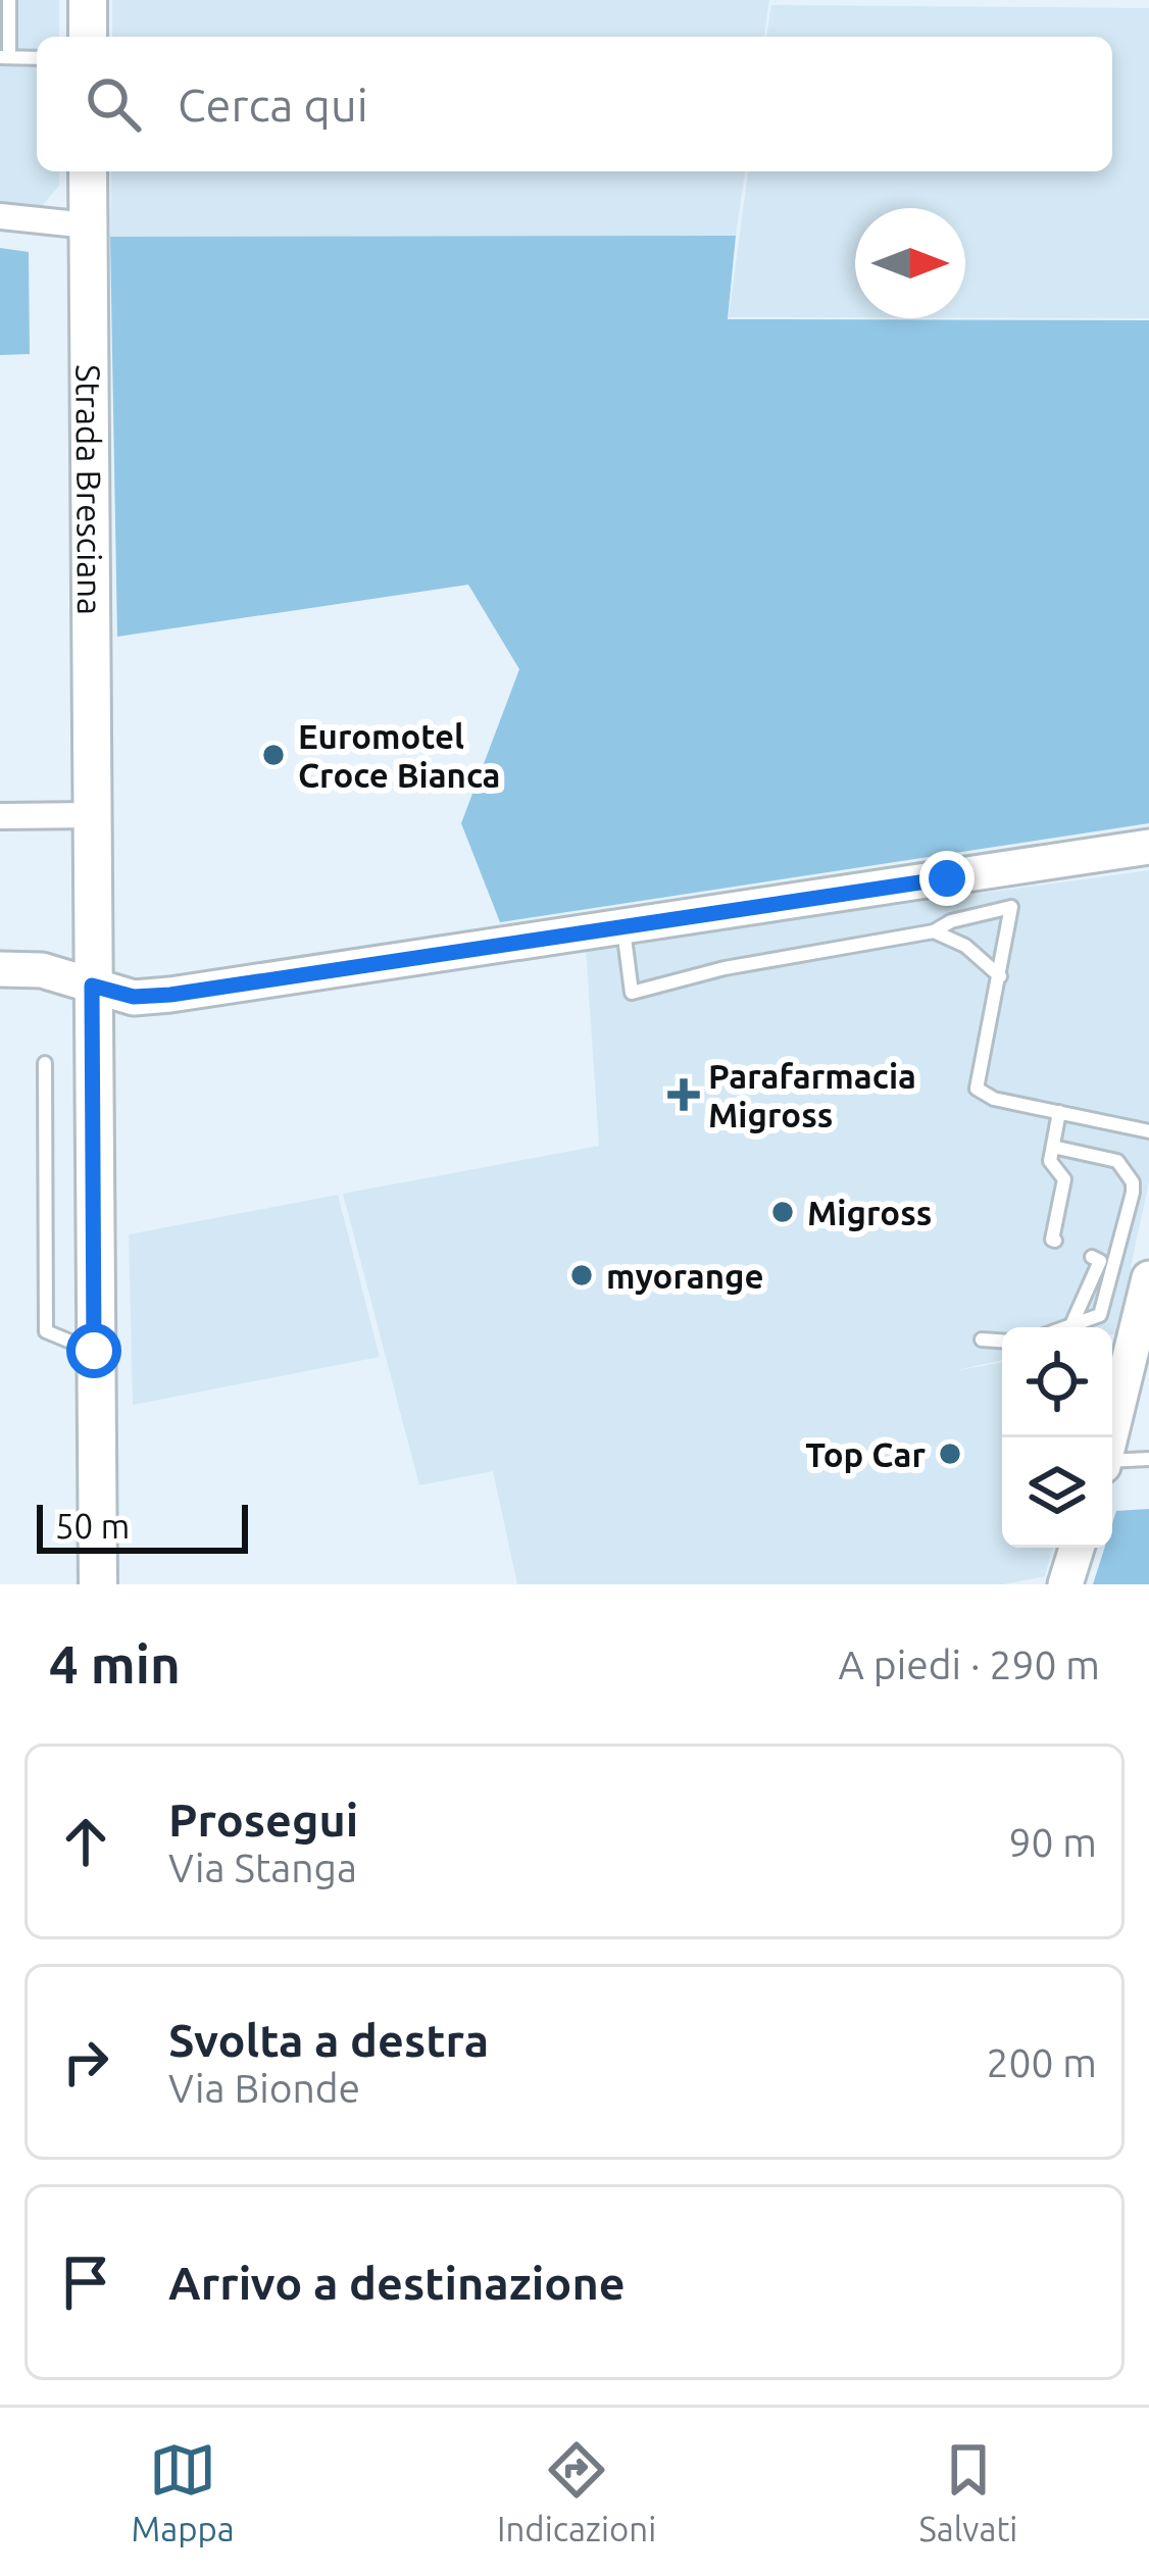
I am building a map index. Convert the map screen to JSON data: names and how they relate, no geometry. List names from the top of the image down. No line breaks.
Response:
{"streets":{"main road":["Strada Bresciana"]},"places":{"other":["Euromotel Croce Bianca","Migross","myorange","Top Car"],"health":["Parafarmacia Migross"]},"scale_bar":"50 m","north":"right","page":{"search":"Cerca qui","scale":"50 m","heading":["4 min","A piedi · 290 m"],"list":[["Prosegui","Via Stanga","90 m"],["Svolta a destra","Via Bionde","200 m"],"Arrivo a destinazione"],"nav":["Mappa","Indicazioni","Salvati"]}}
